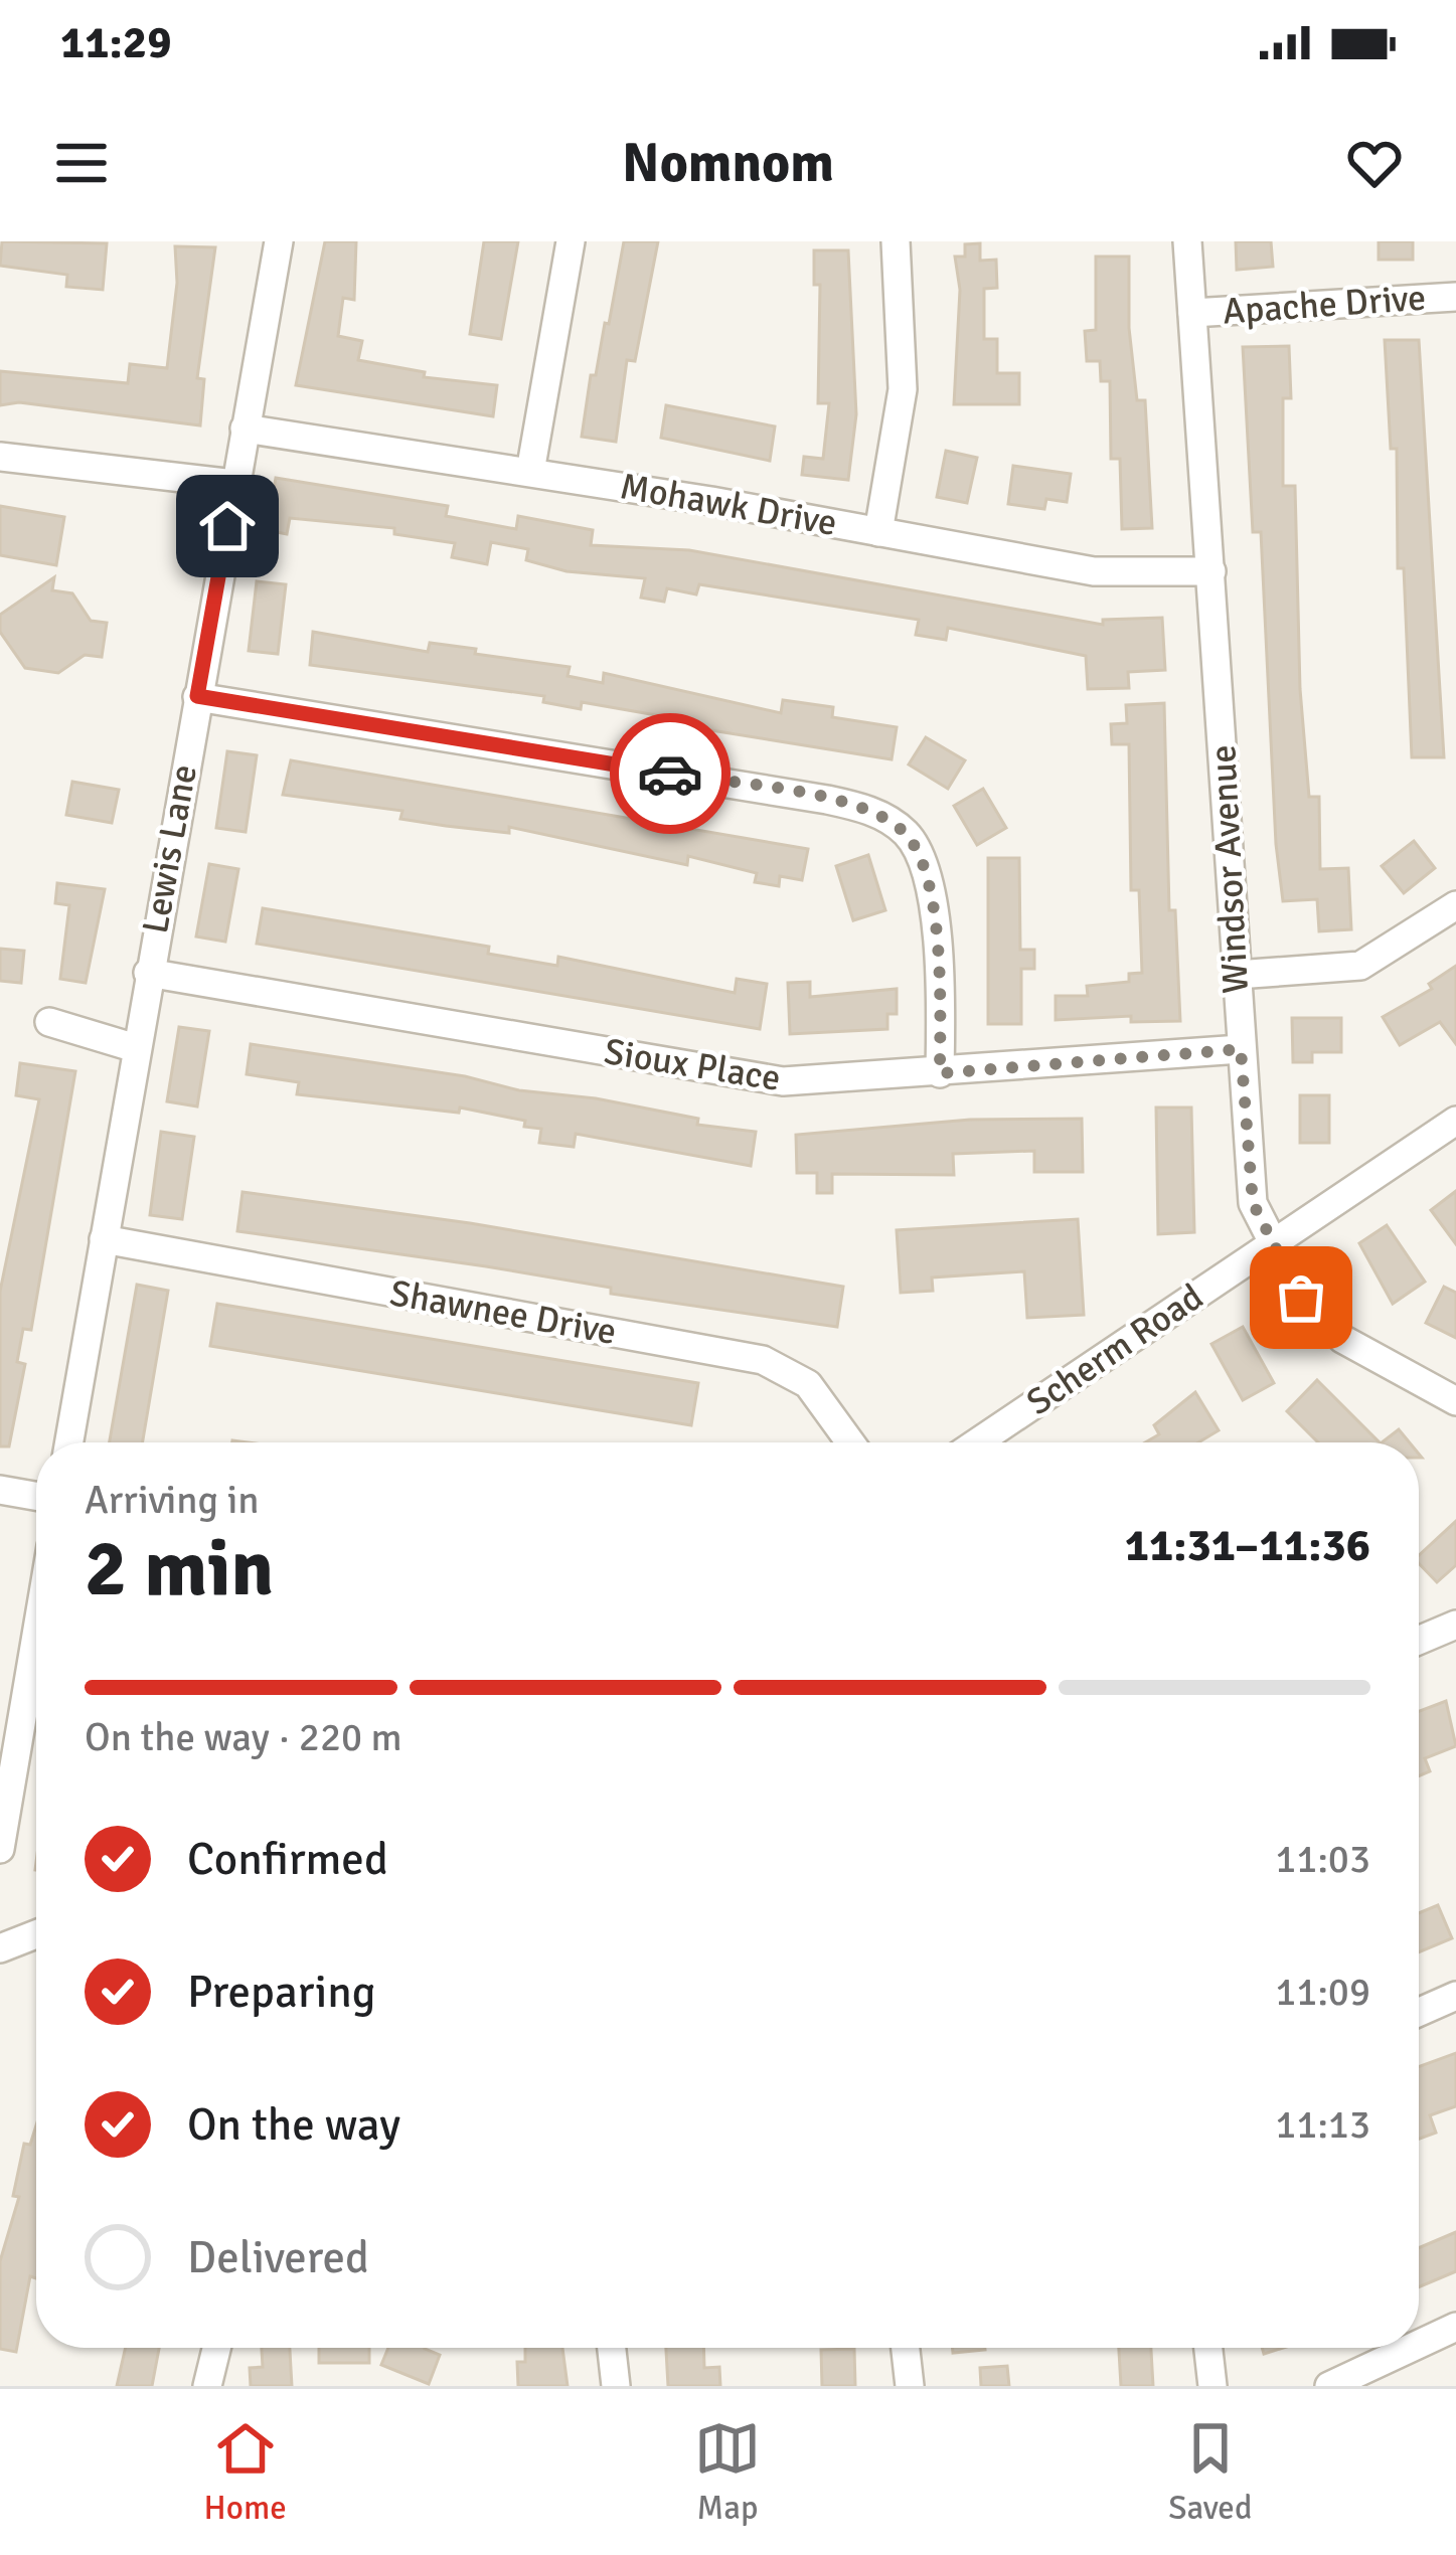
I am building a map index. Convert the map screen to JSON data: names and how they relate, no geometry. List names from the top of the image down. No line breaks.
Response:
{"streets":{"street":["Apache Drive","Mohawk Drive","Lewis Lane","Windsor Avenue","Sioux Place","Shawnee Drive","Scherm Road"]},"crossings":[["Apache Drive","Windsor Avenue"],["Mohawk Drive","Lewis Lane"],["Mohawk Drive","Windsor Avenue"],["Lewis Lane","Sioux Place"],["Lewis Lane","Shawnee Drive"],["Windsor Avenue","Sioux Place"],["Windsor Avenue","Scherm Road"]],"page":{"status":"11:29","header":"Nomnom","heading":["2 min","Arriving in","11:31–11:36"],"bar":"On the way · 220 m","list":[["Confirmed","11:03"],["Preparing","11:09"],["On the way","11:13"],"Delivered"],"tabs":["Home","Map","Saved"]}}
